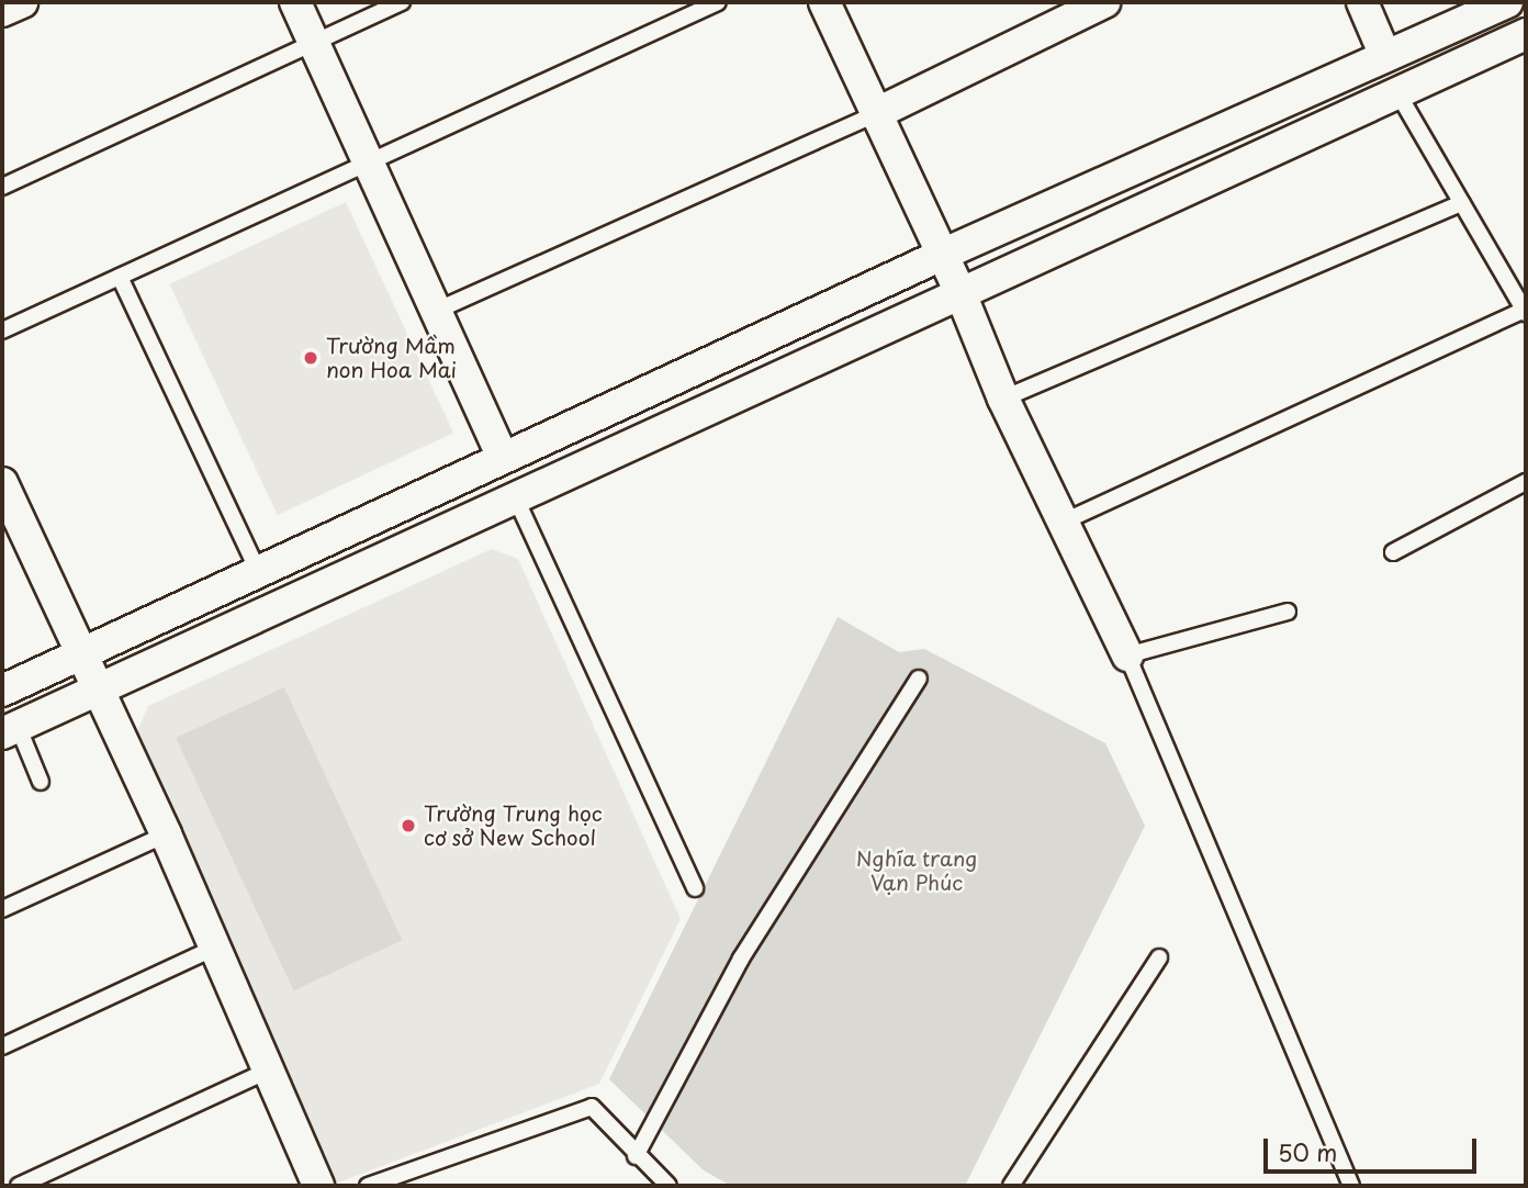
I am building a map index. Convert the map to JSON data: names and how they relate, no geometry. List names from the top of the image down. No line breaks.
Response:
{"parks":["Nghĩa trang Vạn Phúc"],"places":["Trường Mầm non Hoa Mai","Trường Trung học cơ sở New School"],"scale_bar":"50 m"}
